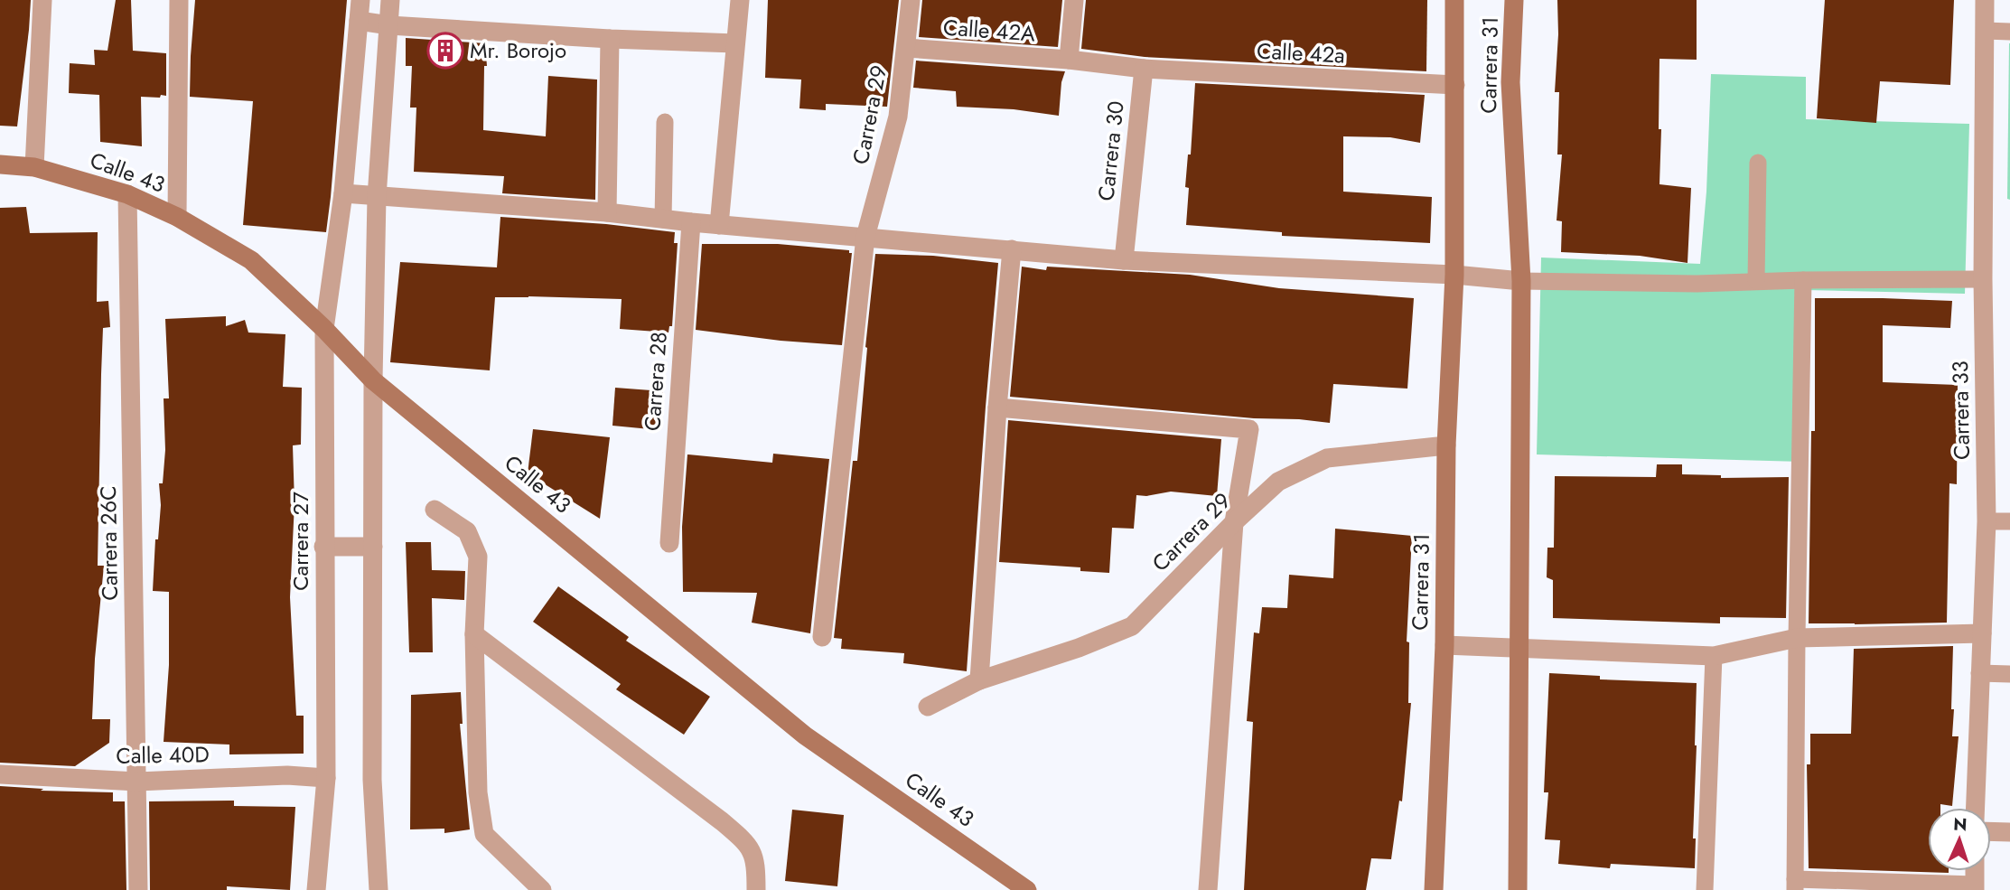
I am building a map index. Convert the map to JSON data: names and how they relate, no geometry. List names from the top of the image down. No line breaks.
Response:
{"streets":{"street":["Calle 42A","Calle 42a","Carrera 31","Carrera 29","Carrera 30","Calle 43","Carrera 28","Carrera 33","Carrera 27","Carrera 26C","Calle 40D"]},"crossings":[["Calle 42A","Carrera 29"],["Calle 42a","Carrera 31"],["Calle 42a","Carrera 30"],["Carrera 31","Carrera 29"],["Calle 43","Carrera 27"],["Calle 43","Carrera 26C"],["Carrera 27","Calle 40D"],["Carrera 26C","Calle 40D"]],"places":{"building":["Mr. Borojo"]},"north":"top"}
